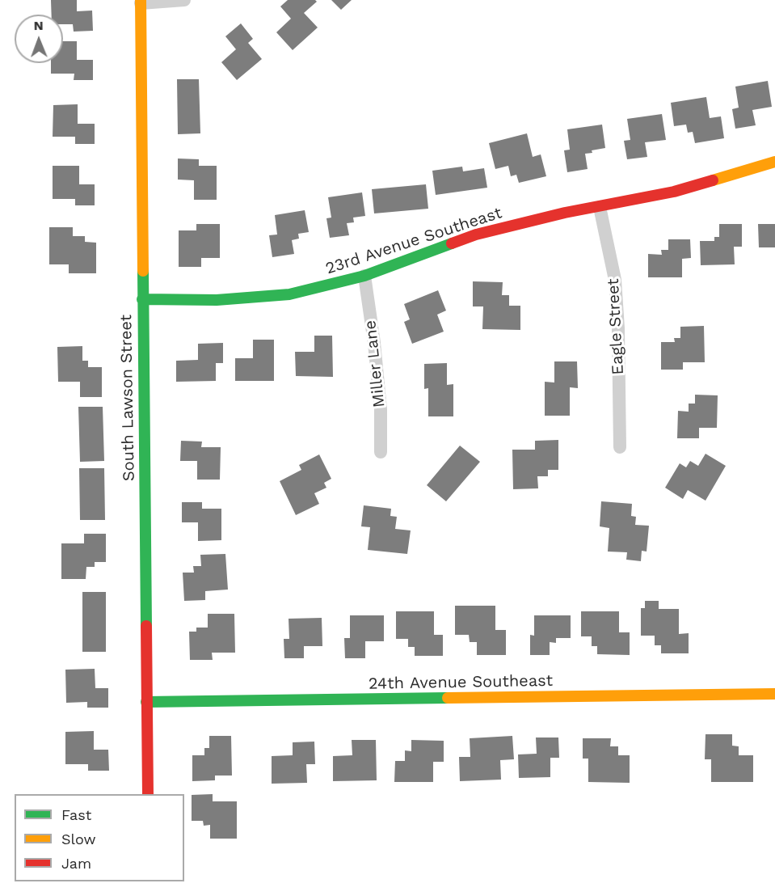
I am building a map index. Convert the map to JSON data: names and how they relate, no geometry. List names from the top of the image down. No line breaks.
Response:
{"streets":{"street":["23rd Avenue Southeast","Eagle Street","Miller Lane","South Lawson Street","24th Avenue Southeast"]},"crossings":[["23rd Avenue Southeast","Eagle Street"],["23rd Avenue Southeast","Miller Lane"],["23rd Avenue Southeast","South Lawson Street"],["South Lawson Street","24th Avenue Southeast"]],"legend":["Fast","Slow","Jam"],"north":"top"}
